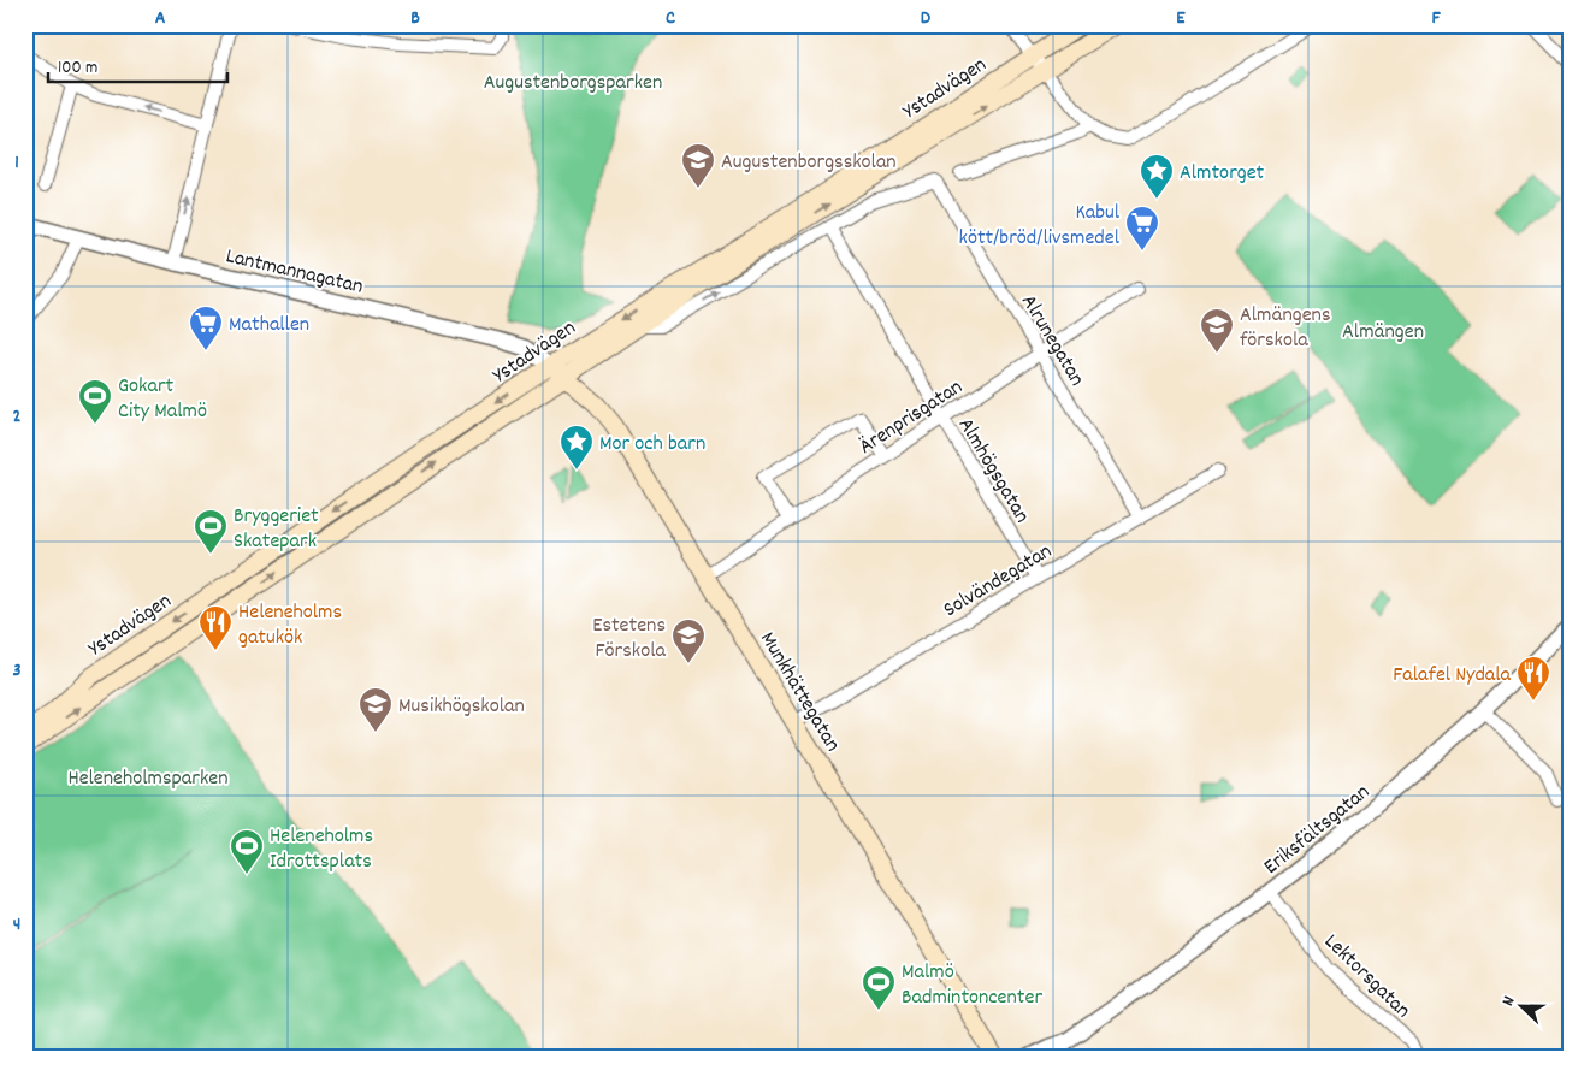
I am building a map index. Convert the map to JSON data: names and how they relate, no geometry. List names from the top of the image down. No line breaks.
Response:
{"streets":{"main road":["Ystadvägen","Munkhättegatan"],"street":["Lantmannagatan","Alrunegatan","Ärenprisgatan","Almhögsgatan","Solvändegatan","Eriksfältsgatan","Lektorsgatan"]},"crossings":[["Ystadvägen","Lantmannagatan"],["Ystadvägen","Alrunegatan"],["Ystadvägen","Almhögsgatan"],["Ystadvägen","Munkhättegatan"],["Lantmannagatan","Munkhättegatan"],["Alrunegatan","Ärenprisgatan"],["Alrunegatan","Solvändegatan"],["Ärenprisgatan","Almhögsgatan"],["Ärenprisgatan","Munkhättegatan"],["Almhögsgatan","Solvändegatan"],["Solvändegatan","Munkhättegatan"],["Eriksfältsgatan","Lektorsgatan"]],"parks":["Augustenborgsparken","Almängen","Heleneholmsparken"],"places":{"school or university":["Augustenborgsskolan","Almängens förskola","Estetens Förskola","Musikhögskolan"],"place":["Almtorget","Mor och barn"],"supermarket":["Kabul kött/bröd/livsmedel","Mathallen"],"sports":["Gokart City Malmö","Bryggeriet Skatepark","Heleneholms Idrottsplats","Malmö Badmintoncenter"],"restaurant":["Heleneholms gatukök","Falafel Nydala"]},"scale_bar":"100 m","north":"left","grid":{"columns":["A","B","C","D","E","F"],"rows":["1","2","3","4"]}}
